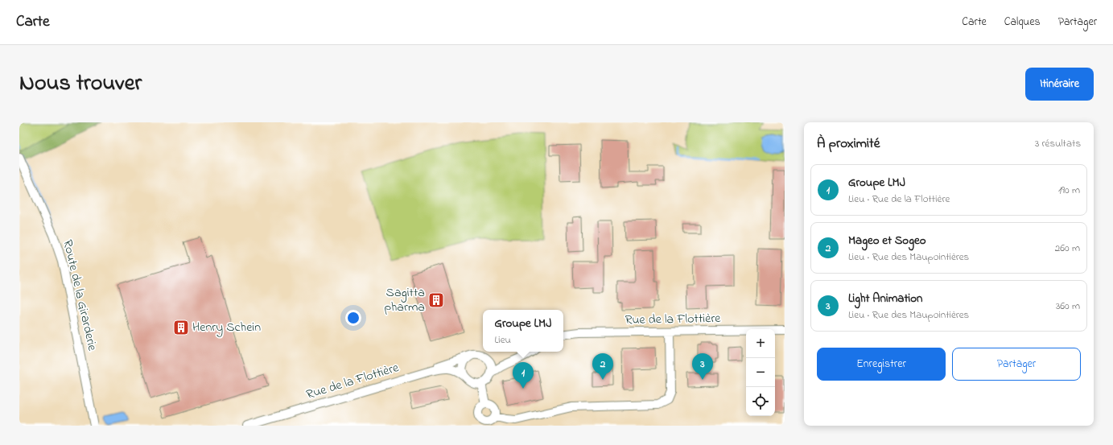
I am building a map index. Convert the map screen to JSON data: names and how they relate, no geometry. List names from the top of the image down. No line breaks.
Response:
{"streets":{"street":["Route de la Girarderie","Rue de la Flottière"]},"places":{"building":["Sagitta pharma","Henry Schein"]},"page":{"header":"Carte","nav":["Carte","Calques","Partager"],"title":"Nous trouver","buttons":["Itinéraire",["Enregistrer","Partager"]],"heading":["À proximité","3 résultats"],"list":[{"mark":"1","name":"Groupe LMJ","note":"Lieu · Rue de la Flottière","value":"190 m"},{"mark":"2","name":"Mageo et Sogeo","note":"Lieu · Rue des Maupointières","value":"260 m"},{"mark":"3","name":"Light Animation","note":"Lieu · Rue des Maupointières","value":"360 m"}],"popup":["Groupe LMJ","Lieu"],"map_buttons":["+","−"],"pins":["2","3","1"]}}
